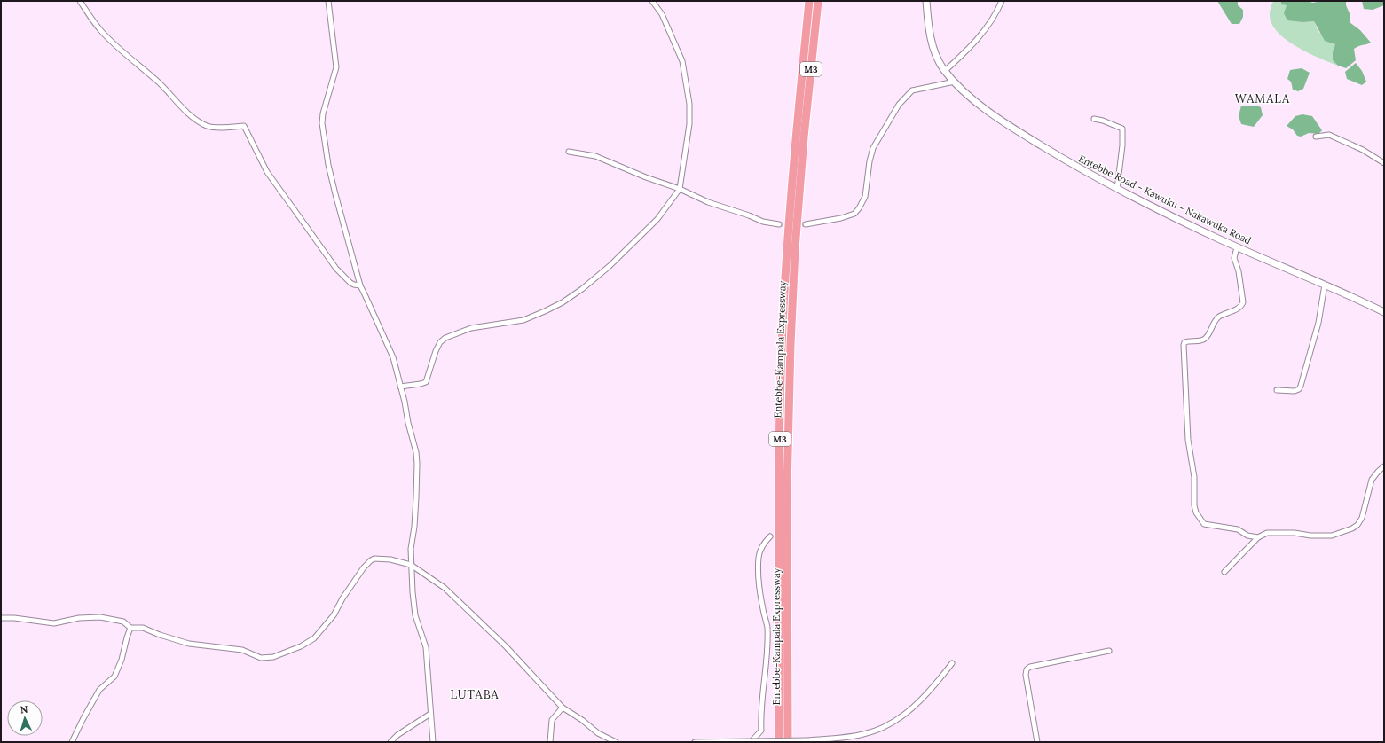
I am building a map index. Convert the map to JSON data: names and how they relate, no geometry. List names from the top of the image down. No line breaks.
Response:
{"streets":{"highway":["M3","Entebbe-Kampala Expressway"],"main road":["Entebbe Road - Kawuku - Nakawuka Road"]},"districts":["WAMALA","LUTABA"],"north":"top"}
